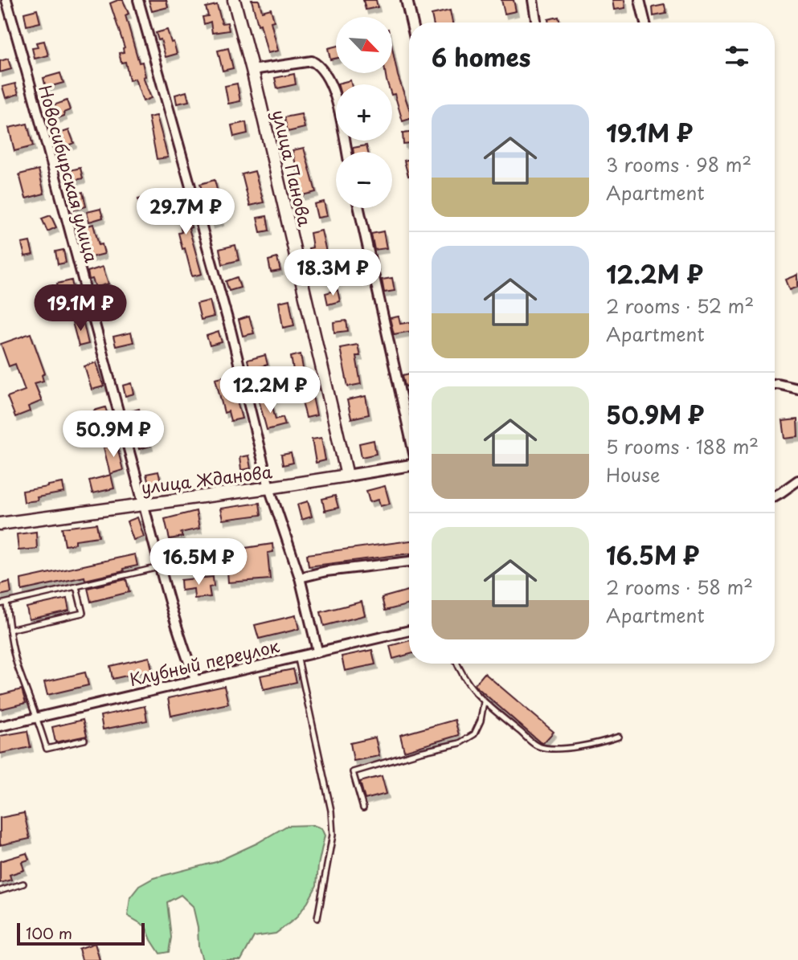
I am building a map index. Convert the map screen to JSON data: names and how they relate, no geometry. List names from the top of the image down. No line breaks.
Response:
{"streets":{"main road":["улица Панова","улица Жданова"],"street":["Новосибирская улица","Клубный переулок"]},"crossings":[["улица Панова","улица Жданова"],["Новосибирская улица","улица Жданова"],["Новосибирская улица","Клубный переулок"]],"scale_bar":"100 m","north":"bottom right","page":{"map_buttons":["+","−"],"heading":"6 homes","list":[{"name":"19.1M ₽","note":"3 rooms · 98 m² · Apartment"},{"name":"12.2M ₽","note":"2 rooms · 52 m² · Apartment"},{"name":"50.9M ₽","note":"5 rooms · 188 m² · House"},{"name":"16.5M ₽","note":"2 rooms · 58 m² · Apartment"}],"price":["29.7M ₽","18.3M ₽","19.1M ₽","12.2M ₽","50.9M ₽","16.5M ₽"],"scale":"100 m"}}
